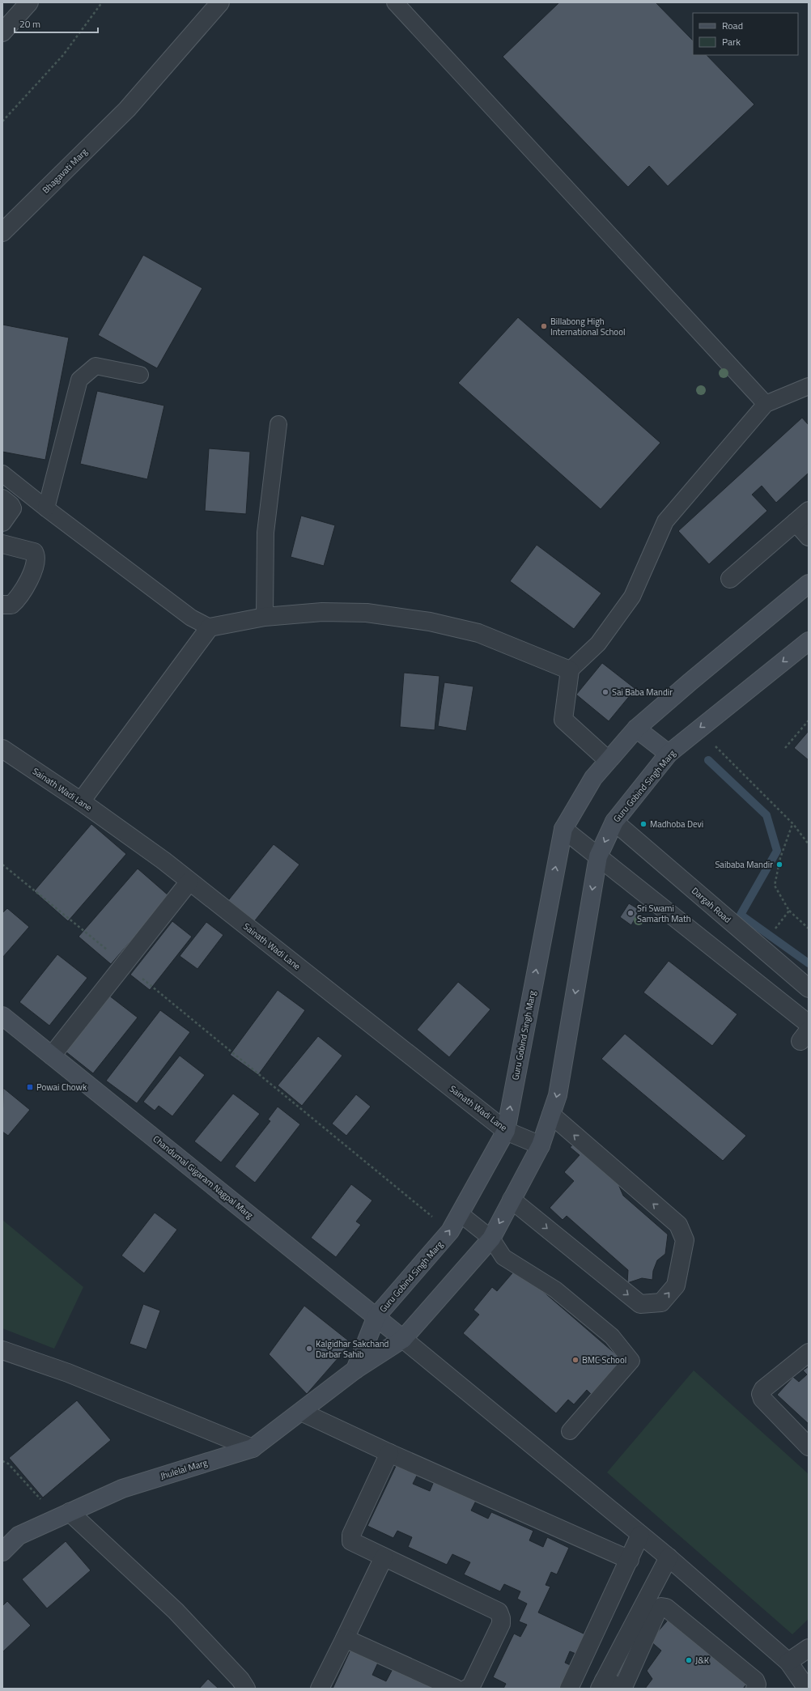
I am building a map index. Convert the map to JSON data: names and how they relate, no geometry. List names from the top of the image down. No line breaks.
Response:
{"streets":{"street":["Bhagavati Marg","Guru Gobind Singh Marg","Sainath Wadi Lane","Dargah Road","Chandumal Gigaram Nagpal Marg","Jhulelal Marg"]},"crossings":[["Guru Gobind Singh Marg","Sainath Wadi Lane"],["Guru Gobind Singh Marg","Dargah Road"],["Guru Gobind Singh Marg","Chandumal Gigaram Nagpal Marg"],["Guru Gobind Singh Marg","Jhulelal Marg"]],"places":{"other":["Billabong High International School","Sai Baba Mandir","Madhoba Devi","Saibaba Mandir","Sri Swami Samarth Math","Kalgidhar Sakchand Darbar Sahib","BMC School","J&K"],"transit":["Powai Chowk"]},"legend":["Road","Park"],"scale_bar":"20 m"}
